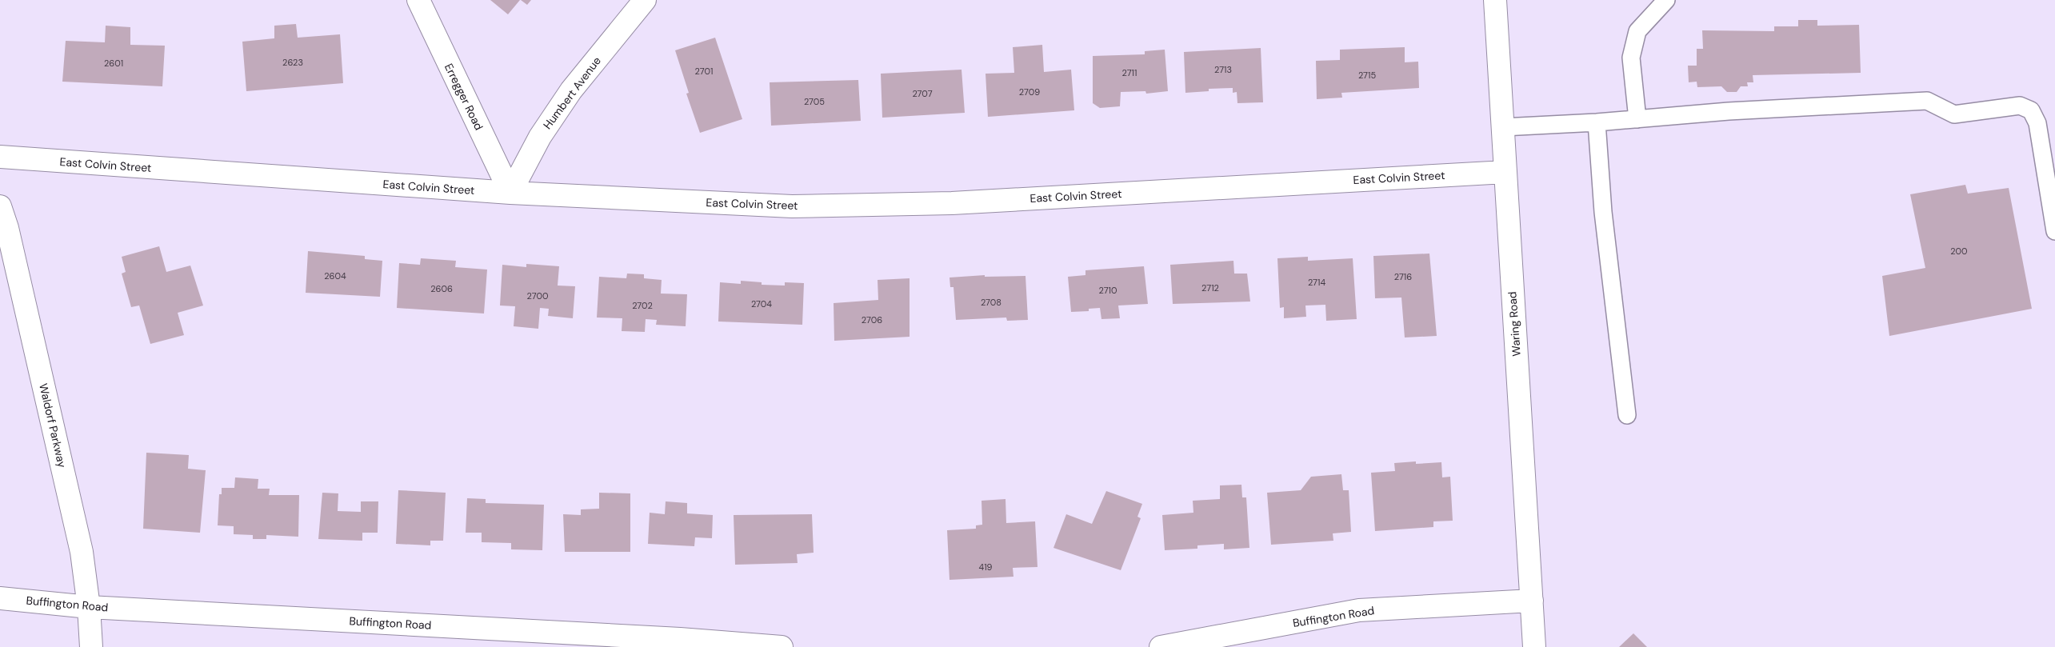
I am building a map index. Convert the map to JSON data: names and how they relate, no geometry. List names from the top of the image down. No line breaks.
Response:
{"streets":{"street":["Humbert Avenue","Erregger Road","East Colvin Street","Waring Road","Waldorf Parkway","Buffington Road"]},"crossings":[["Humbert Avenue","Erregger Road"],["Humbert Avenue","East Colvin Street"],["Erregger Road","East Colvin Street"],["East Colvin Street","Waring Road"],["Waring Road","Buffington Road"],["Waldorf Parkway","Buffington Road"]],"house_numbers":["2623","2601","2713","2701","2711","2715","2709","2707","2705","200","2604","2716","2714","2712","2606","2710","2700","2708","2704","2702","2706","419"]}
